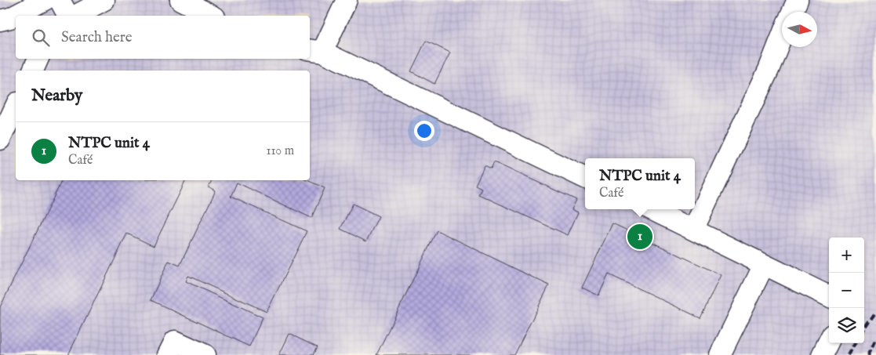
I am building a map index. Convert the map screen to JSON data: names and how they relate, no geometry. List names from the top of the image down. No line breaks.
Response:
{"north":"right","page":{"search":"Search here","heading":"Nearby","list":[{"mark":"1","name":"NTPC unit 4","note":"Café","value":"110 m"}],"popup":["NTPC unit 4","Café"],"pins":"1","map_buttons":["+","−"]}}
